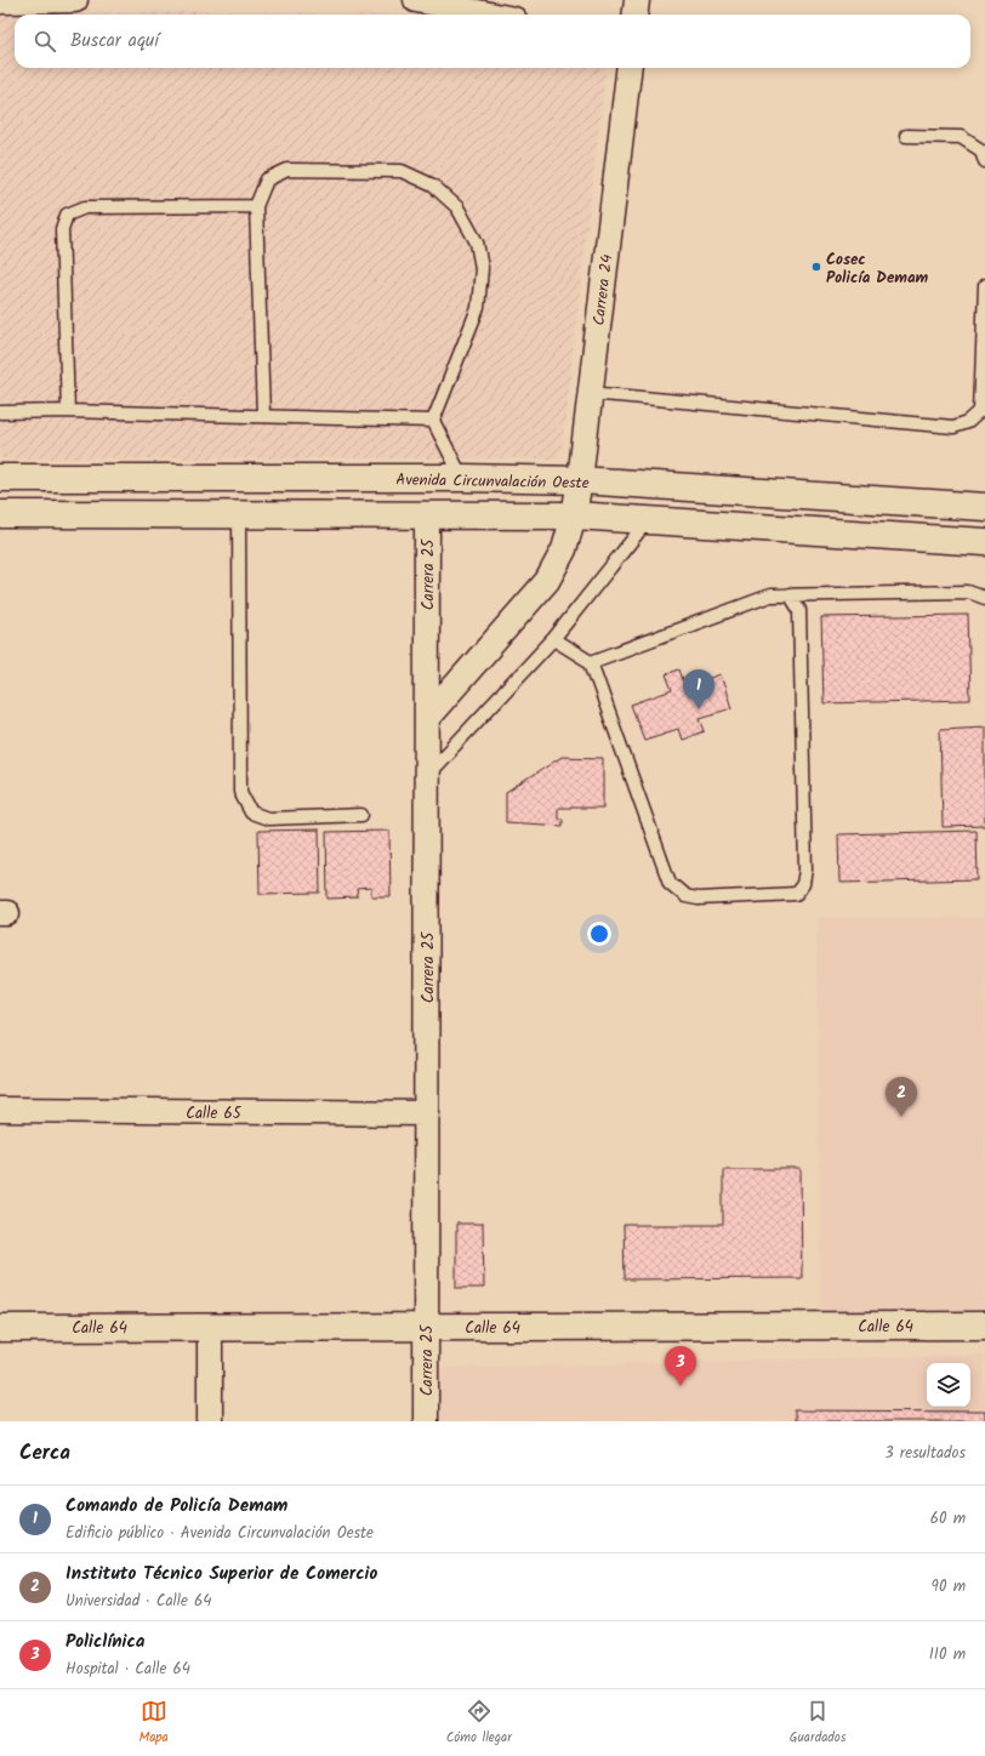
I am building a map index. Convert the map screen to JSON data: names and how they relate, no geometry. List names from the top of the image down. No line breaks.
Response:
{"streets":{"main road":["Avenida Circunvalación Oeste","Calle 64"],"street":["Carrera 24","Carrera 25","Calle 65"]},"crossings":[["Carrera 24","Avenida Circunvalación Oeste"],["Carrera 24","Carrera 25"],["Carrera 25","Calle 65"],["Carrera 25","Calle 64"]],"places":["Cosec Policía Demam"],"page":{"search":"Buscar aquí","pins":["1","2","3"],"heading":["Cerca","3 resultados"],"list":[{"mark":"1","name":"Comando de Policía Demam","note":"Edificio público · Avenida Circunvalación Oeste","value":"60 m"},{"mark":"2","name":"Instituto Técnico Superior de Comercio","note":"Universidad · Calle 64","value":"90 m"},{"mark":"3","name":"Policlínica","note":"Hospital · Calle 64","value":"110 m"}],"nav":["Mapa","Cómo llegar","Guardados"]}}
